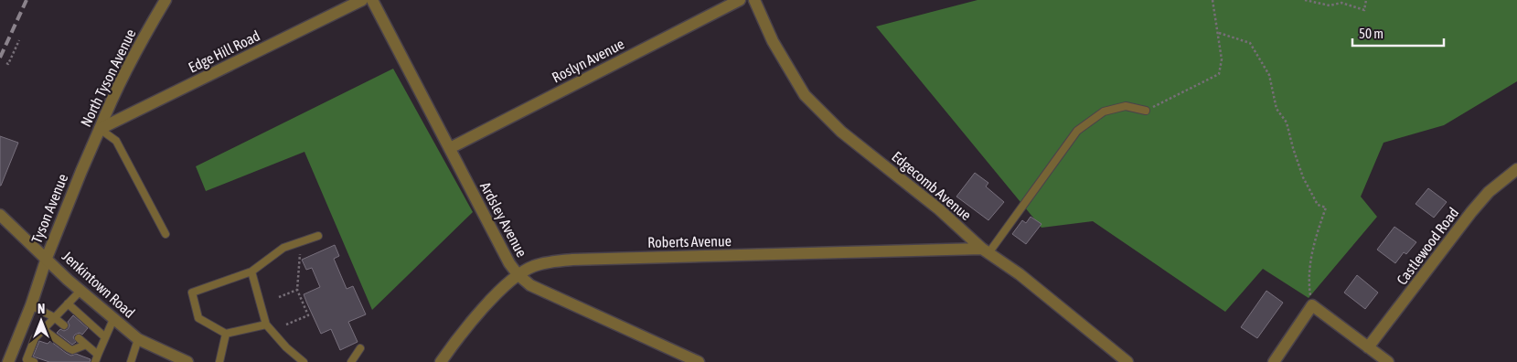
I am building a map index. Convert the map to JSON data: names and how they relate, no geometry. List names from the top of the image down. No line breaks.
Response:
{"streets":{"street":["Edge Hill Road","Roslyn Avenue","North Tyson Avenue","Edgecomb Avenue","Tyson Avenue","Ardsley Avenue","Roberts Avenue","Castlewood Road","Jenkintown Road"]},"crossings":[["Edge Hill Road","North Tyson Avenue"],["Roslyn Avenue","Ardsley Avenue"],["North Tyson Avenue","Tyson Avenue"],["Edgecomb Avenue","Roberts Avenue"],["Tyson Avenue","Jenkintown Road"],["Ardsley Avenue","Roberts Avenue"]],"scale_bar":"50 m","north":"top"}
